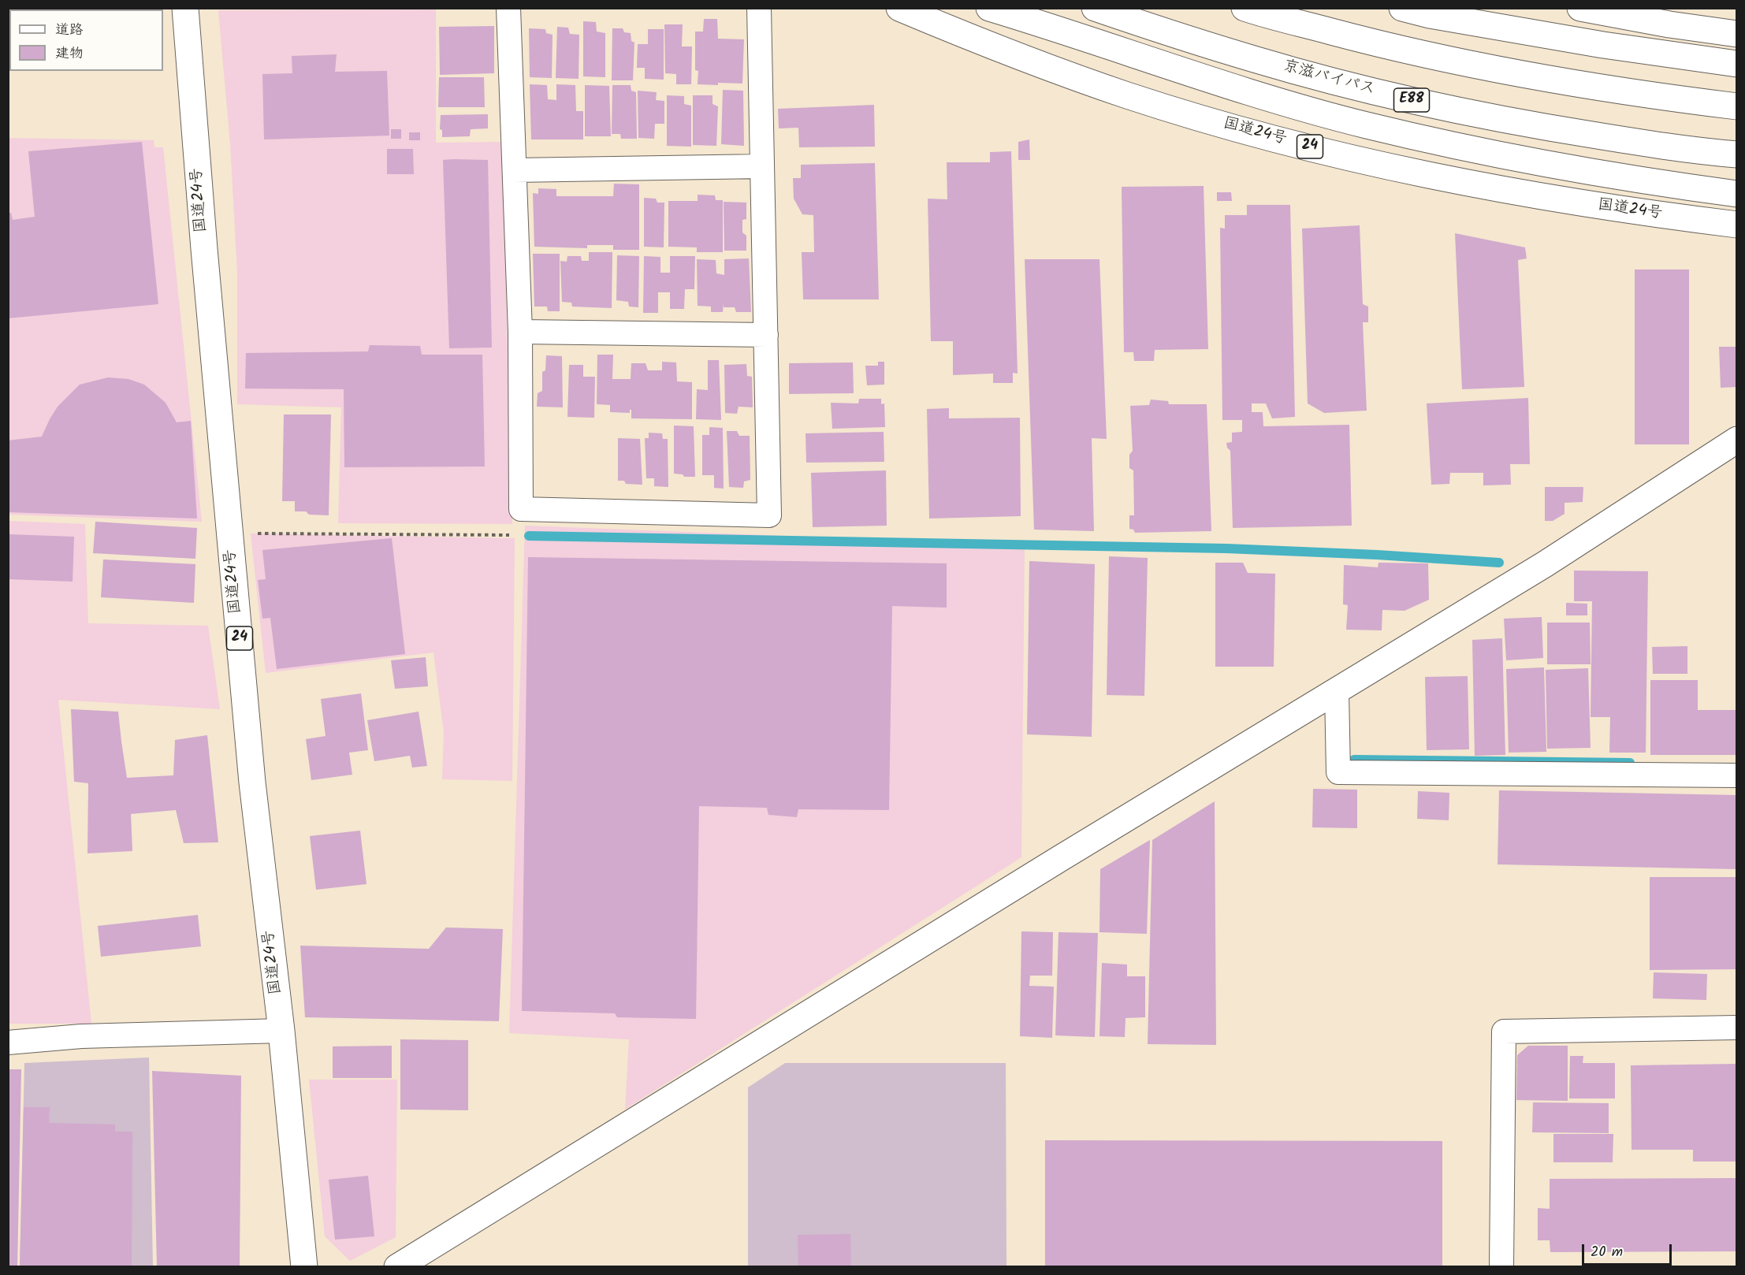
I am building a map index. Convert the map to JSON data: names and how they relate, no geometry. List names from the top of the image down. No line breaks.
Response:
{"streets":{"main road":["京滋バイパス","E88","国道24号","24"]},"legend":["道路","建物"],"scale_bar":"20 m"}
